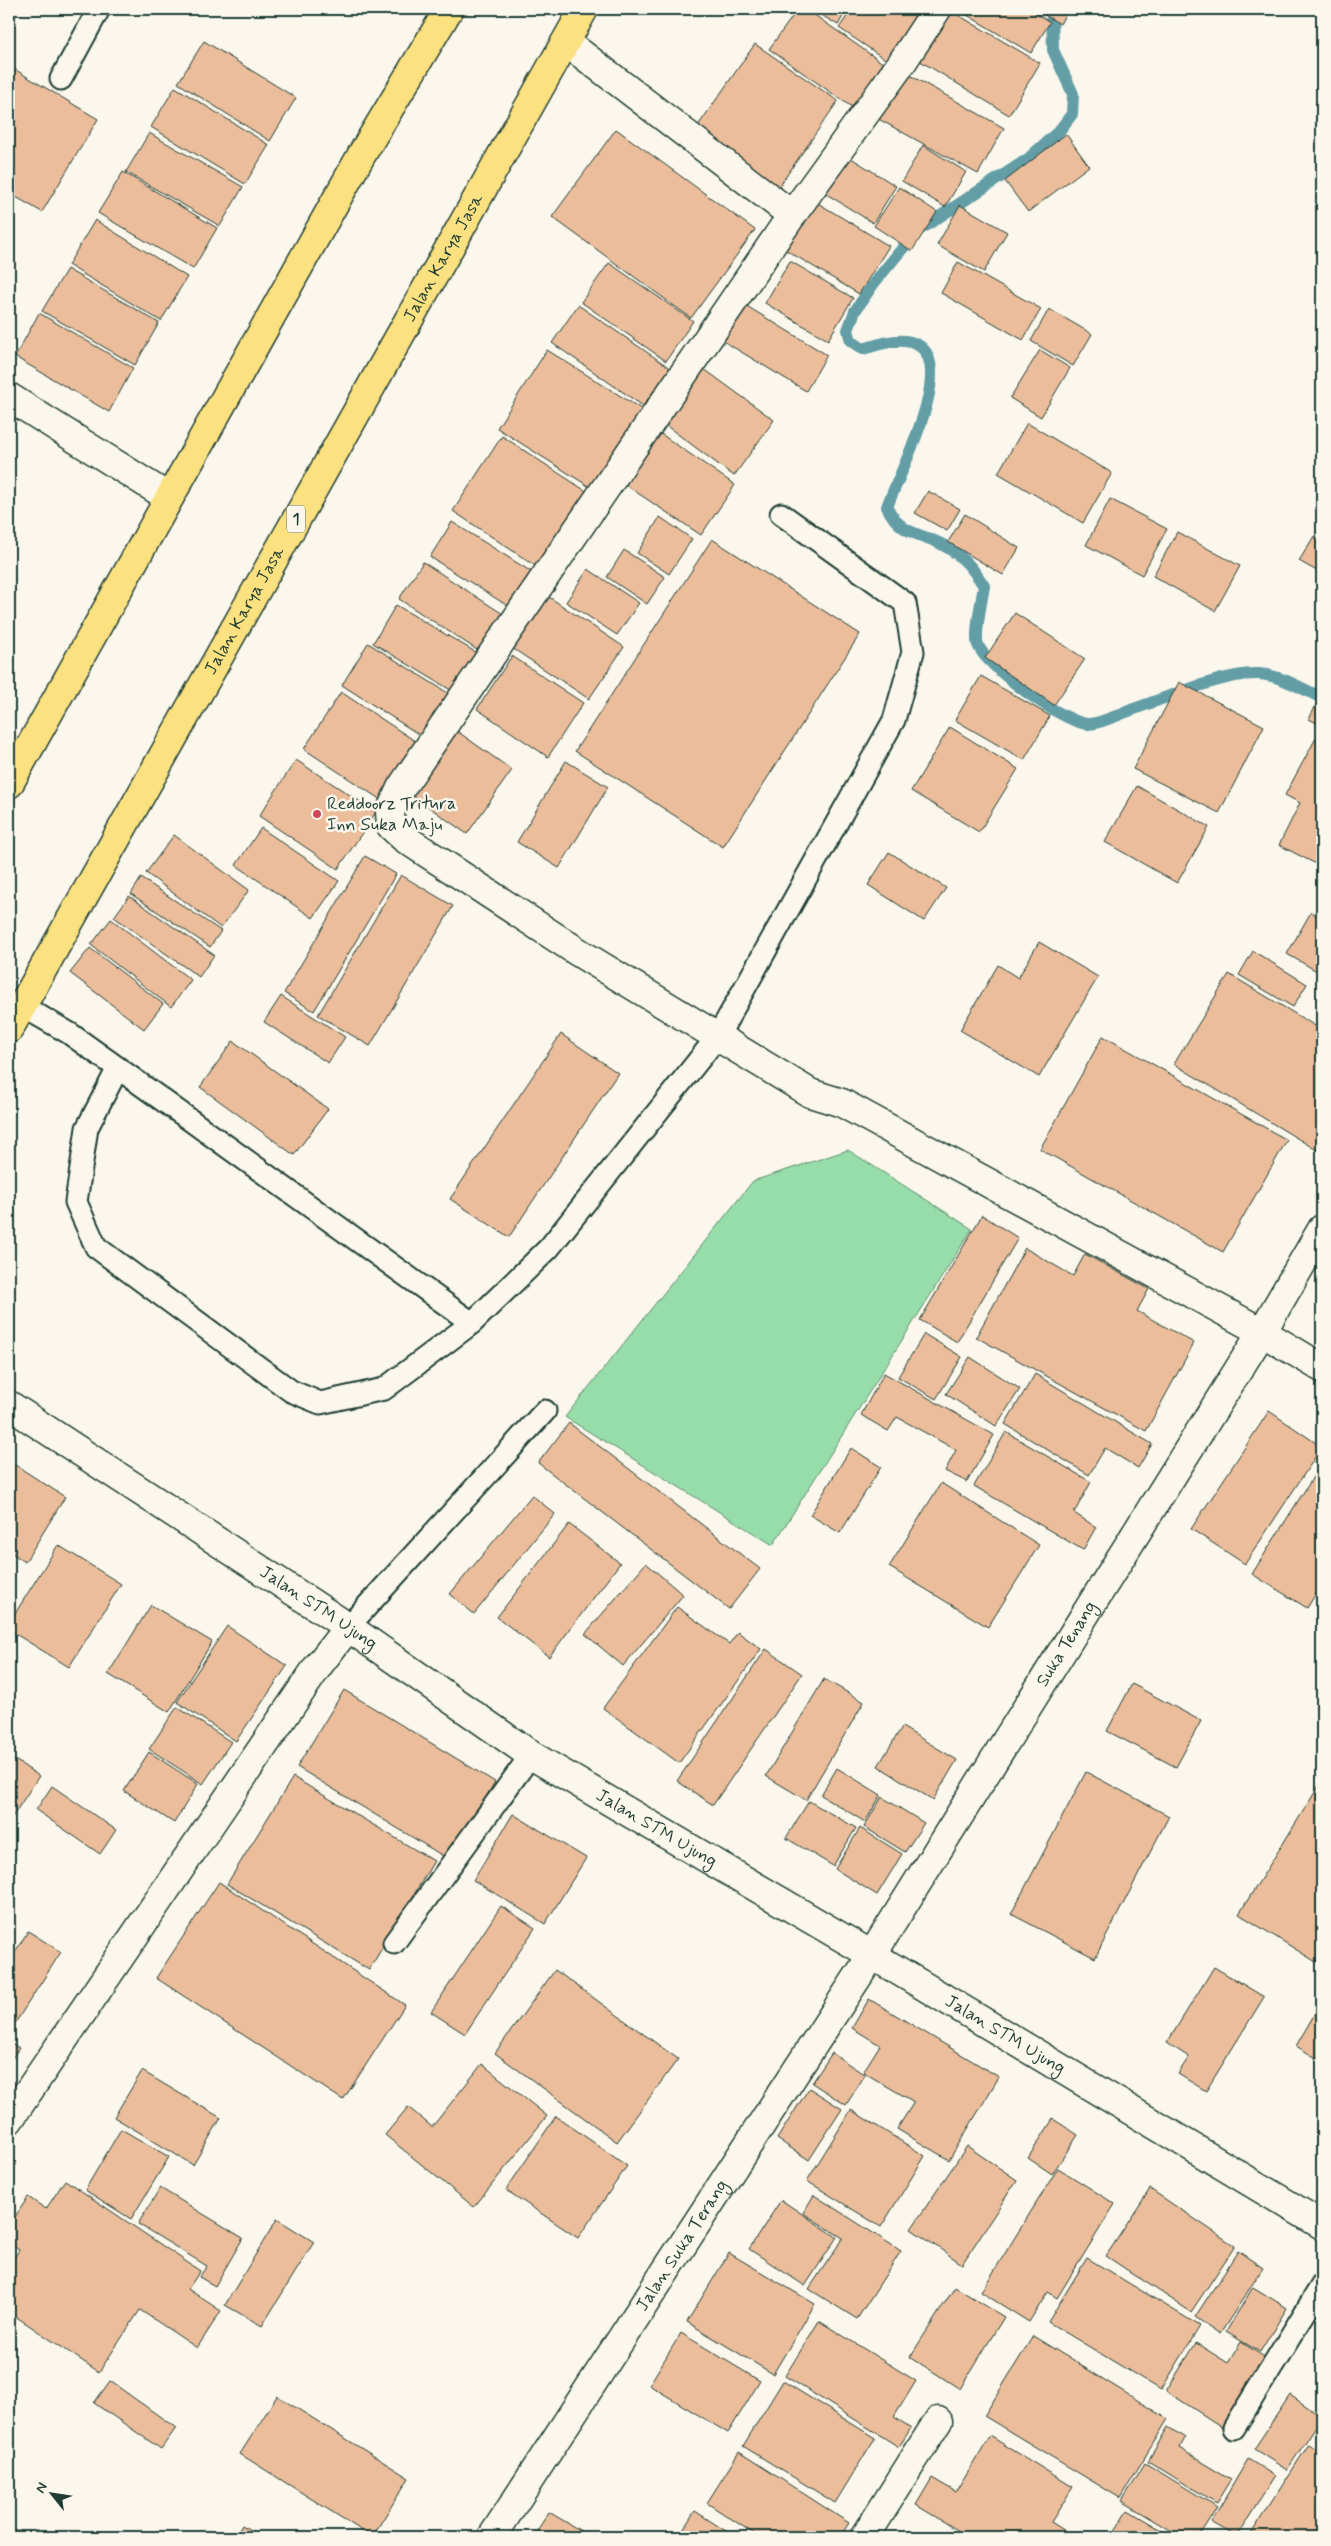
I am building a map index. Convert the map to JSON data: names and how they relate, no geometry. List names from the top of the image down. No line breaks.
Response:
{"streets":{"highway":["Jalan Karya Jasa","1"],"street":["Jalan STM Ujung","Suka Tenang","Jalan Suka Terang"]},"crossings":[["Jalan STM Ujung","Suka Tenang"],["Jalan STM Ujung","Jalan Suka Terang"],["Suka Tenang","Jalan Suka Terang"]],"places":["Reddoorz Tritura Inn Suka Maju"],"north":"top left"}
